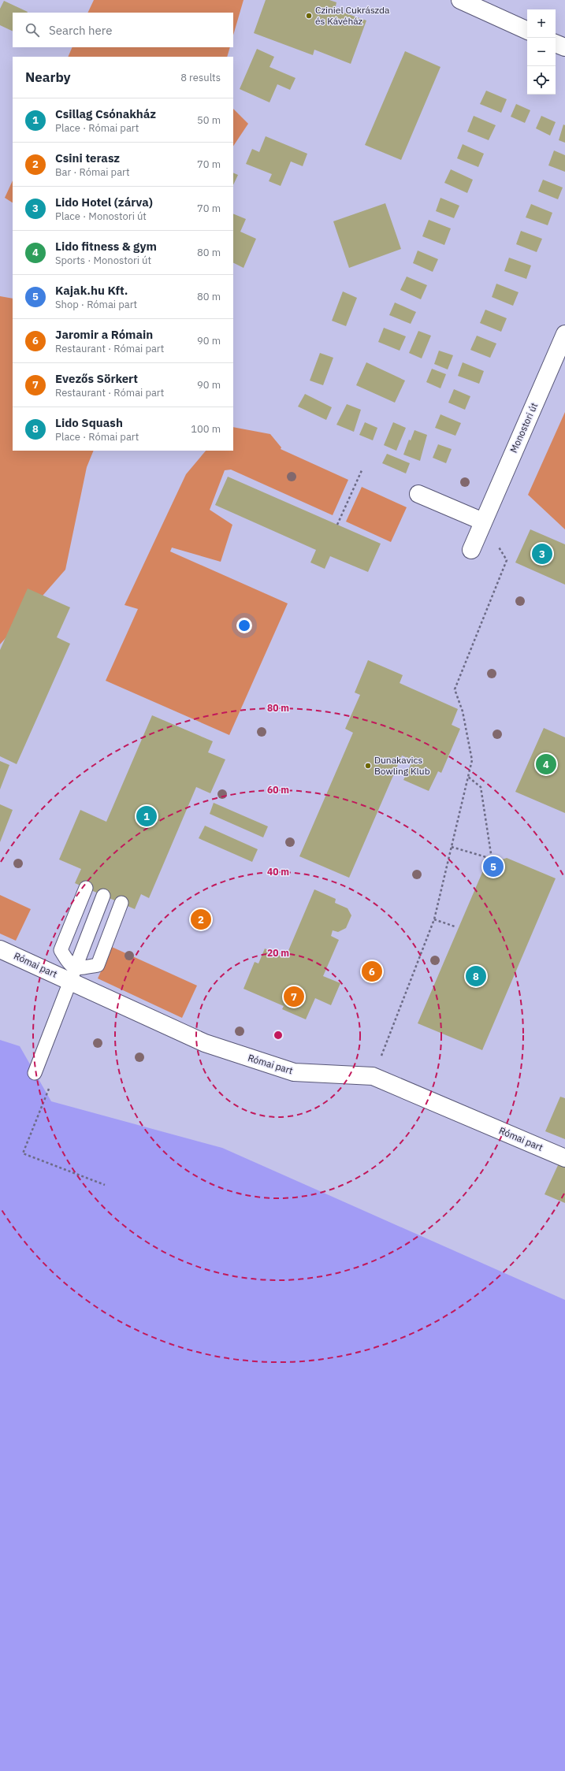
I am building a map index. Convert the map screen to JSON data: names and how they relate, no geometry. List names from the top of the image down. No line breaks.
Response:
{"streets":{"street":["Monostori út","Római part"]},"places":["Cziniel Cukrászda és Kávéház","Dunakavics Bowling Klub"],"page":{"map_buttons":["+","−"],"search":"Search here","heading":["Nearby","8 results"],"list":[{"mark":"1","name":"Csillag Csónakház","note":"Place · Római part","value":"50 m"},{"mark":"2","name":"Csini terasz","note":"Bar · Római part","value":"70 m"},{"mark":"3","name":"Lido Hotel (zárva)","note":"Place · Monostori út","value":"70 m"},{"mark":"4","name":"Lido fitness & gym","note":"Sports · Monostori út","value":"80 m"},{"mark":"5","name":"Kajak.hu Kft.","note":"Shop · Római part","value":"80 m"},{"mark":"6","name":"Jaromir a Rómain","note":"Restaurant · Római part","value":"90 m"},{"mark":"7","name":"Evezős Sörkert","note":"Restaurant · Római part","value":"90 m"},{"mark":"8","name":"Lido Squash","note":"Place · Római part","value":"100 m"}],"pins":["3","4","1","5","2","6","8","7"]},"rings":["80 m","60 m","40 m","20 m"]}
